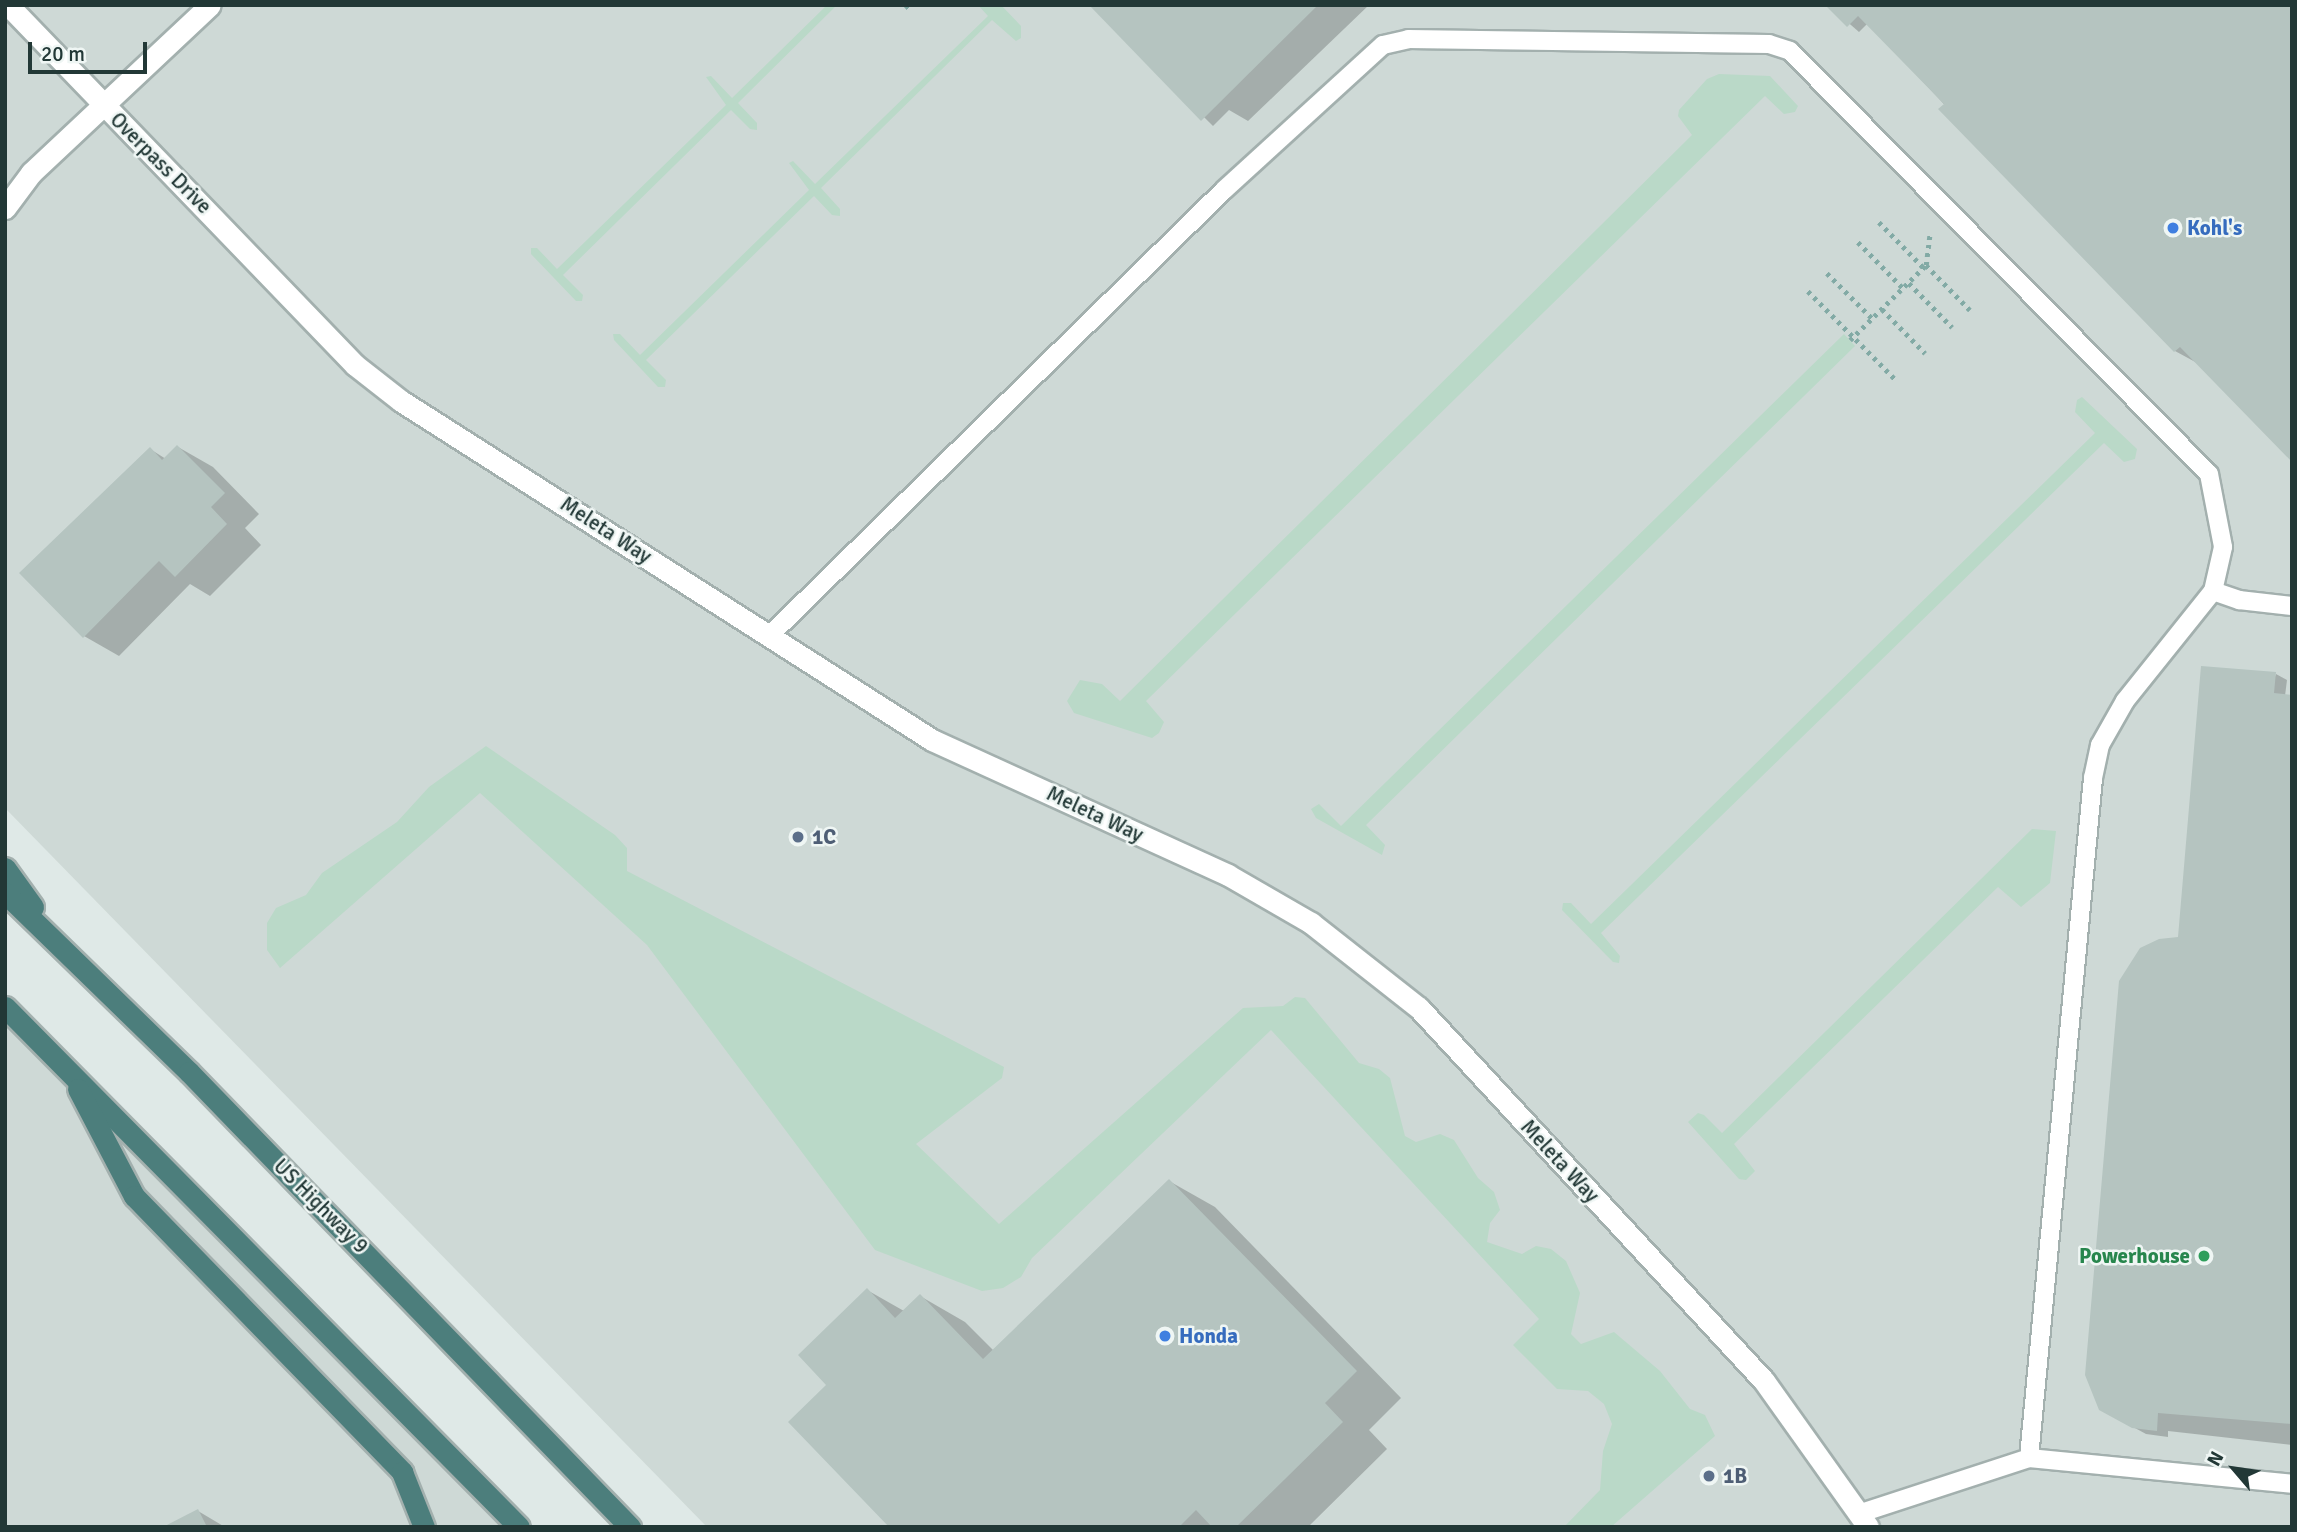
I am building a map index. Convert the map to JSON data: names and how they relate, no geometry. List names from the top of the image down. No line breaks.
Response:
{"streets":{"highway":["US Highway 9"],"street":["Overpass Drive","Meleta Way"]},"crossings":[["Overpass Drive","Meleta Way"]],"places":["Kohl's","1C","Powerhouse","Honda","1B"],"scale_bar":"20 m","north":"top left"}
